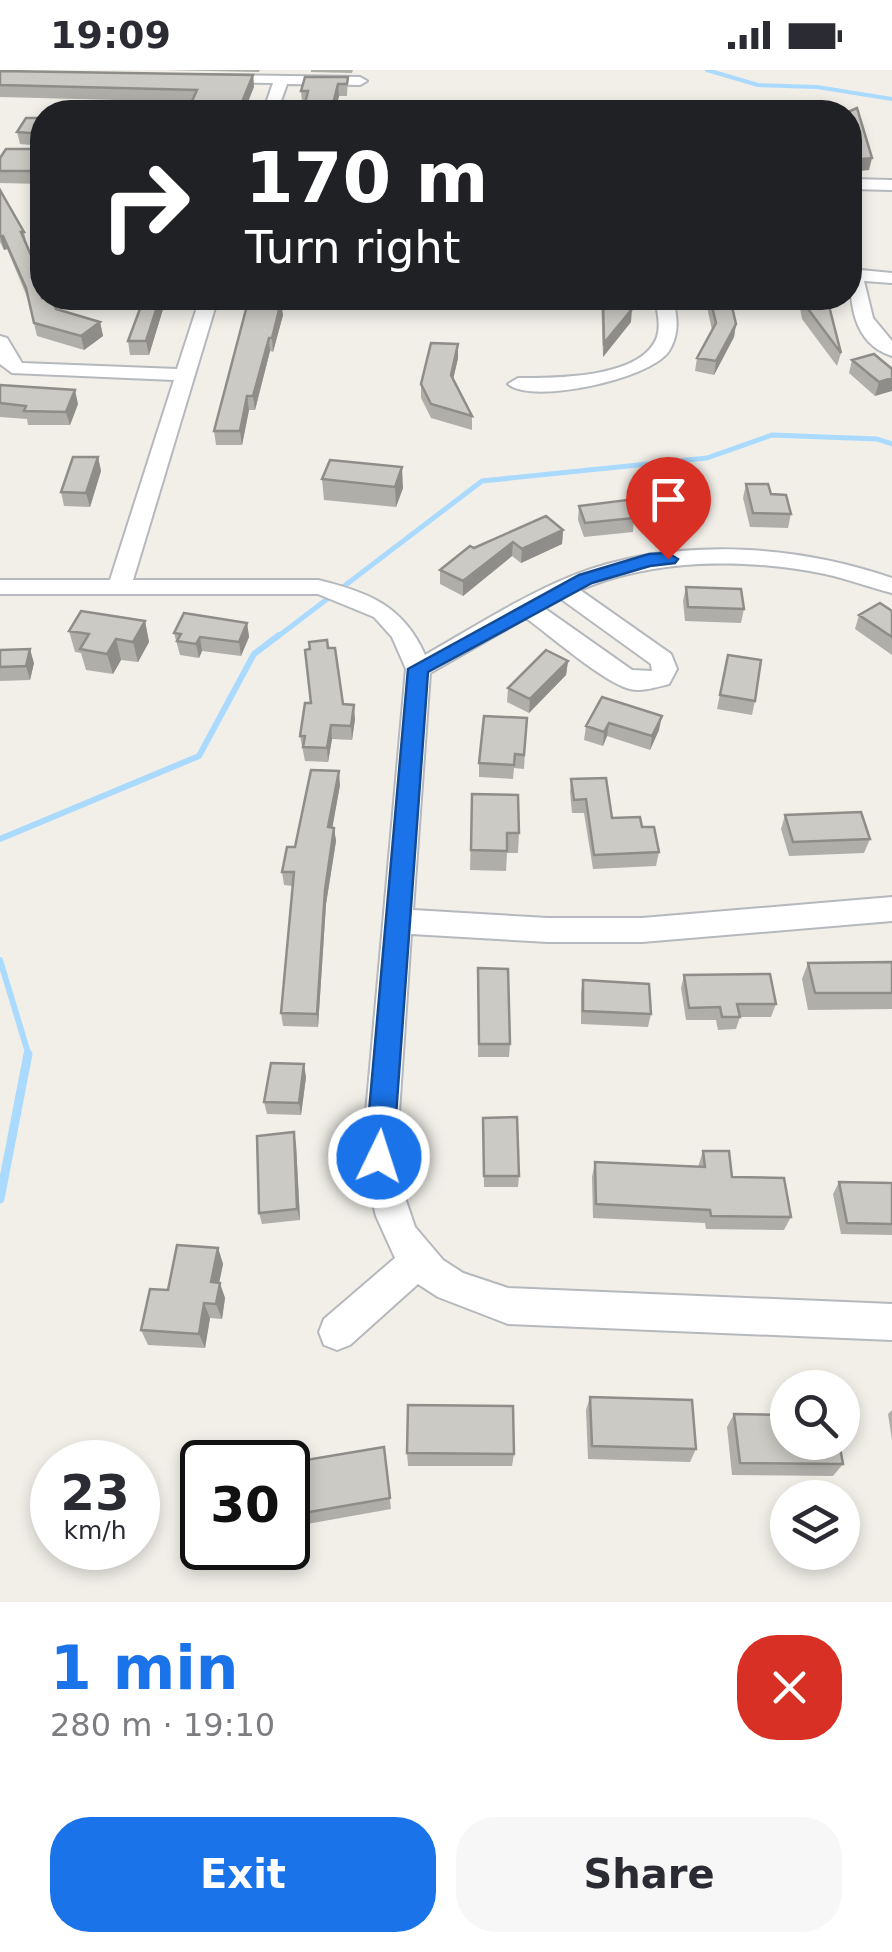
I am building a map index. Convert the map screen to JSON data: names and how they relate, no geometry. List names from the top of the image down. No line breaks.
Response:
{"page":{"status":"19:09","turn":["170 m","Turn right"],"speed":"23 km/h","limit":"30","heading":["1 min","280 m · 19:10"],"buttons":["Exit","Share"]}}
